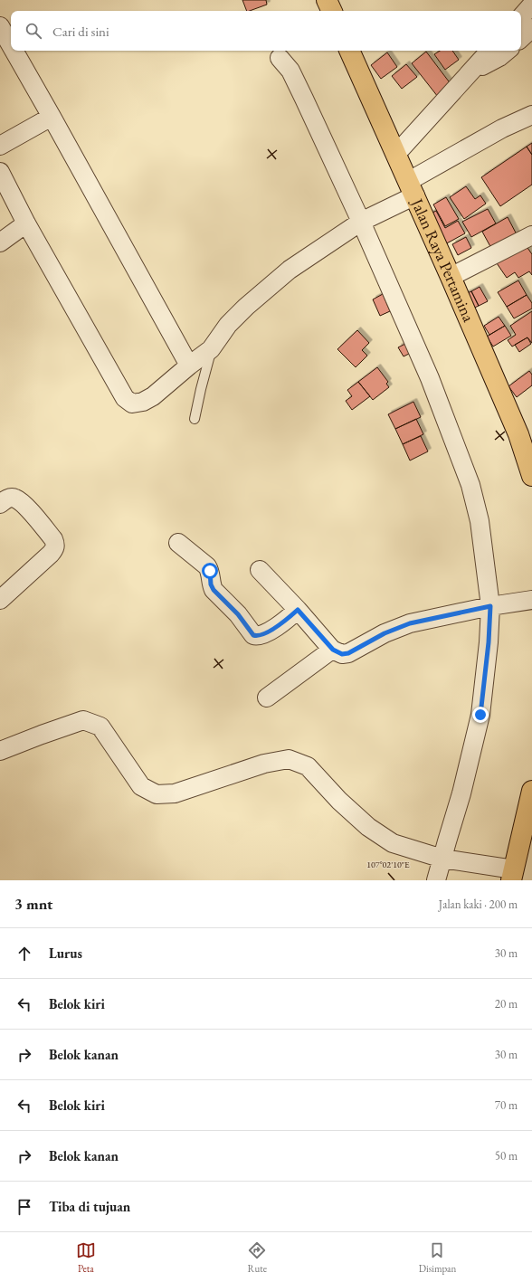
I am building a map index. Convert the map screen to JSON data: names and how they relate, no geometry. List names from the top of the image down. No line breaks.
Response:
{"streets":{"main road":["Jalan Raya Pertamina"]},"page":{"search":"Cari di sini","heading":["3 mnt","Jalan kaki · 200 m"],"list":[["Lurus","30 m"],["Belok kiri","20 m"],["Belok kanan","30 m"],["Belok kiri","70 m"],["Belok kanan","50 m"],"Tiba di tujuan"],"nav":["Peta","Rute","Disimpan"]},"coordinates":["107°02'10\"E"]}
